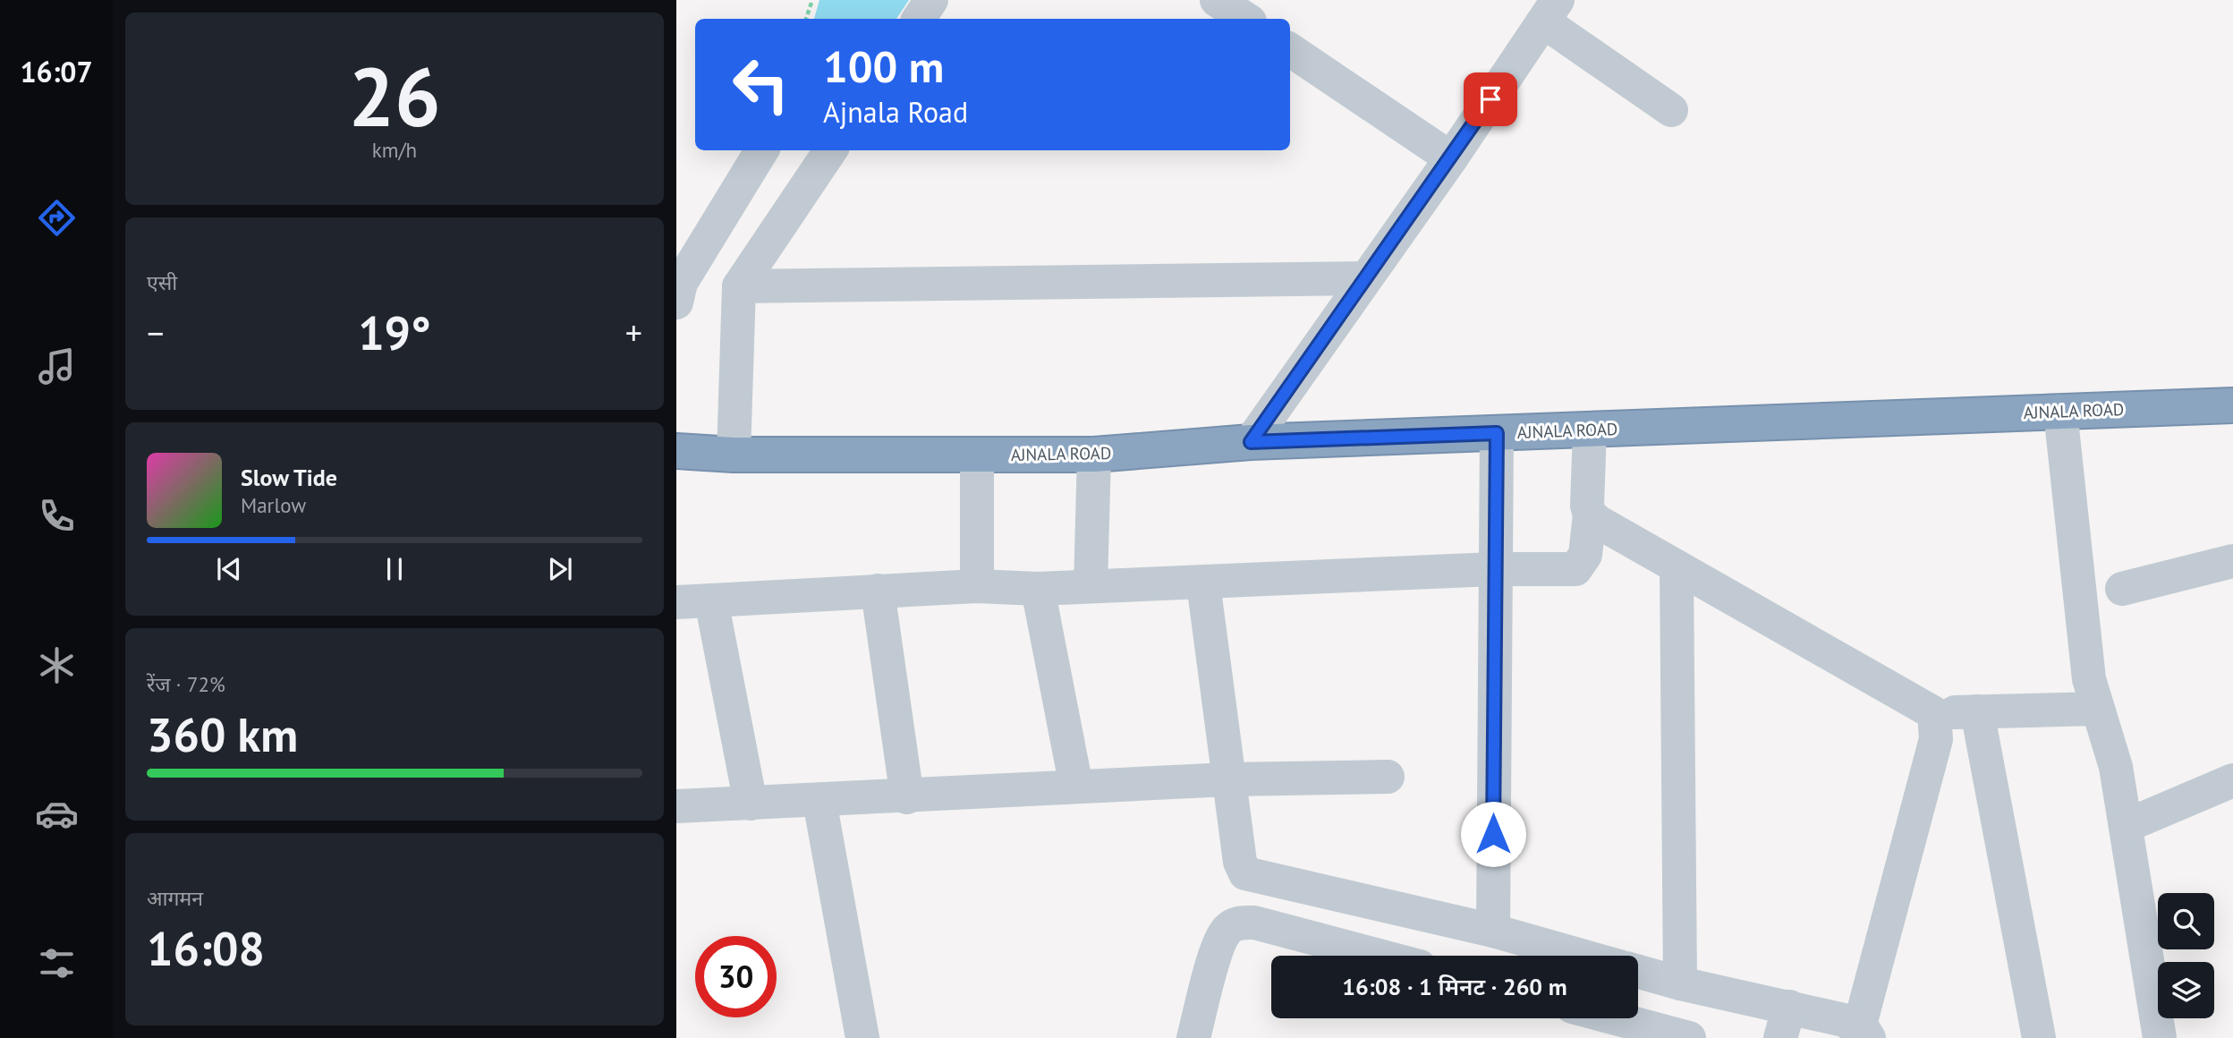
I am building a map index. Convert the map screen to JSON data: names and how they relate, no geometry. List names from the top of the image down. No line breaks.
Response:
{"streets":{"highway":["AJNALA ROAD"]},"page":{"tabs":"16:07","tile":[["26","km/h"],"एसी",["रेंज · 72%","360 km"],["आगमन","16:08"]],"turn":["100 m","Ajnala Road"],"heat":["−","19°","+"],"song":["Slow Tide","Marlow"],"limit":"30","trip":"16:08 · 1 मिनट · 260 m"}}
